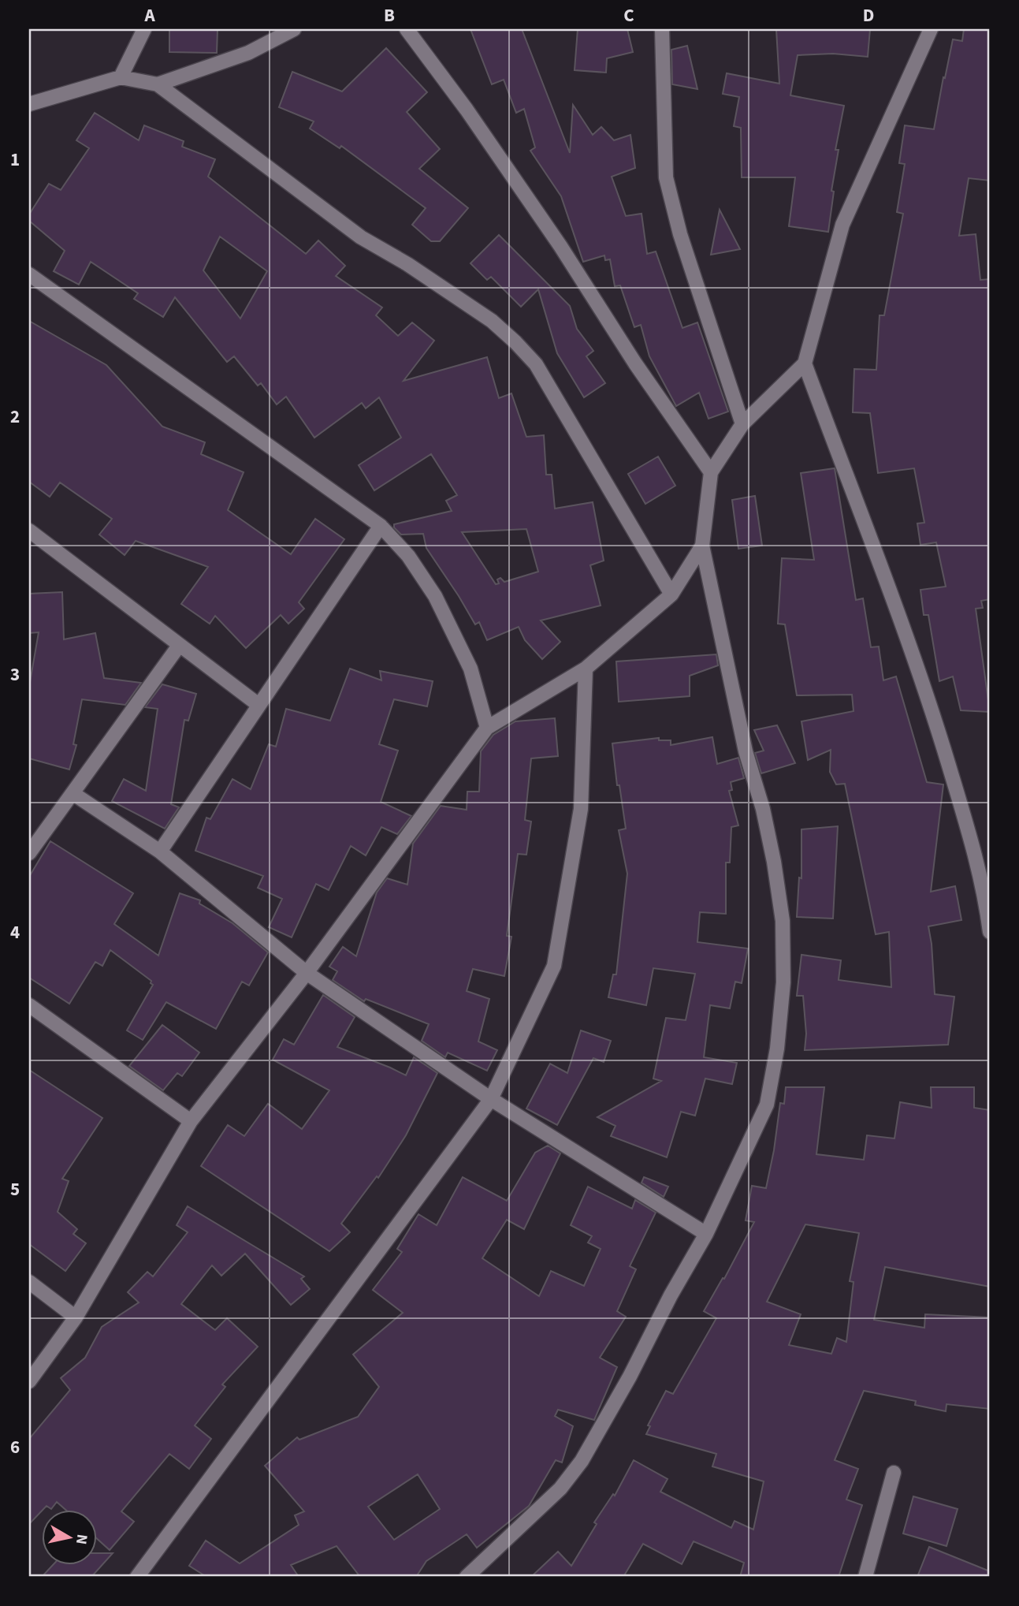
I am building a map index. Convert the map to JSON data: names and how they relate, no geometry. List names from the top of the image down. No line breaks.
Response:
{"north":"right","grid":{"columns":["A","B","C","D"],"rows":["1","2","3","4","5","6"]}}
